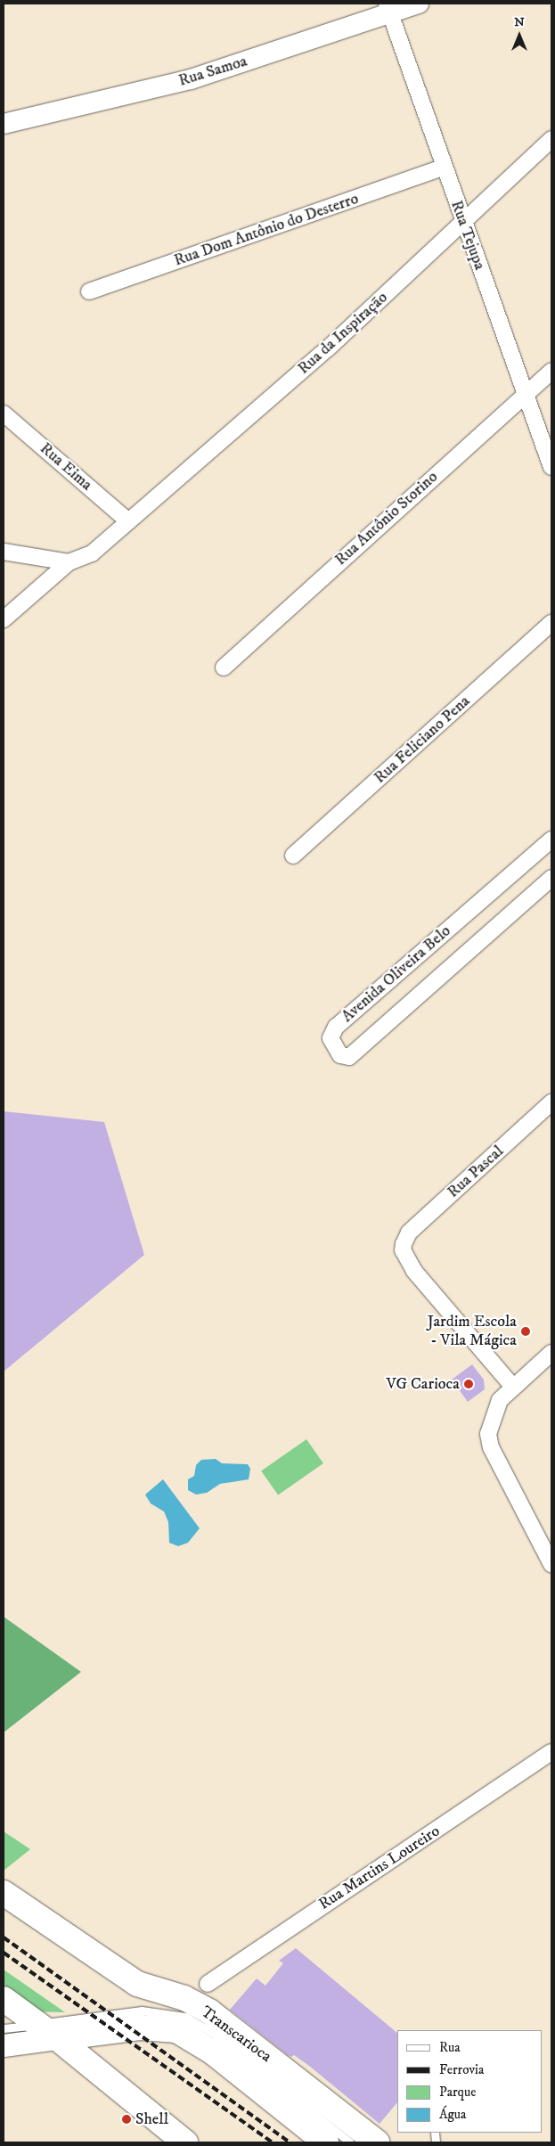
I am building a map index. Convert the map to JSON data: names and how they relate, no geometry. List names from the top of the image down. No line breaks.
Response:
{"streets":{"street":["Rua Samoa","Rua Dom Antônio do Desterro","Rua Tejupa","Rua da Inspiração","Rua Eima","Rua Antônio Storino","Rua Feliciano Pena","Avenida Oliveira Belo","Rua Pascal","Rua Martins Loureiro"],"lane":["Transcarioca"]},"crossings":[["Rua Samoa","Rua Tejupa"],["Rua Dom Antônio do Desterro","Rua Tejupa"],["Rua Tejupa","Rua da Inspiração"],["Rua Tejupa","Rua Antônio Storino"],["Rua da Inspiração","Rua Eima"]],"places":["Jardim Escola - Vila Mágica","VG Carioca","Shell"],"legend":["Rua","Ferrovia","Parque","Água"],"north":"top"}
